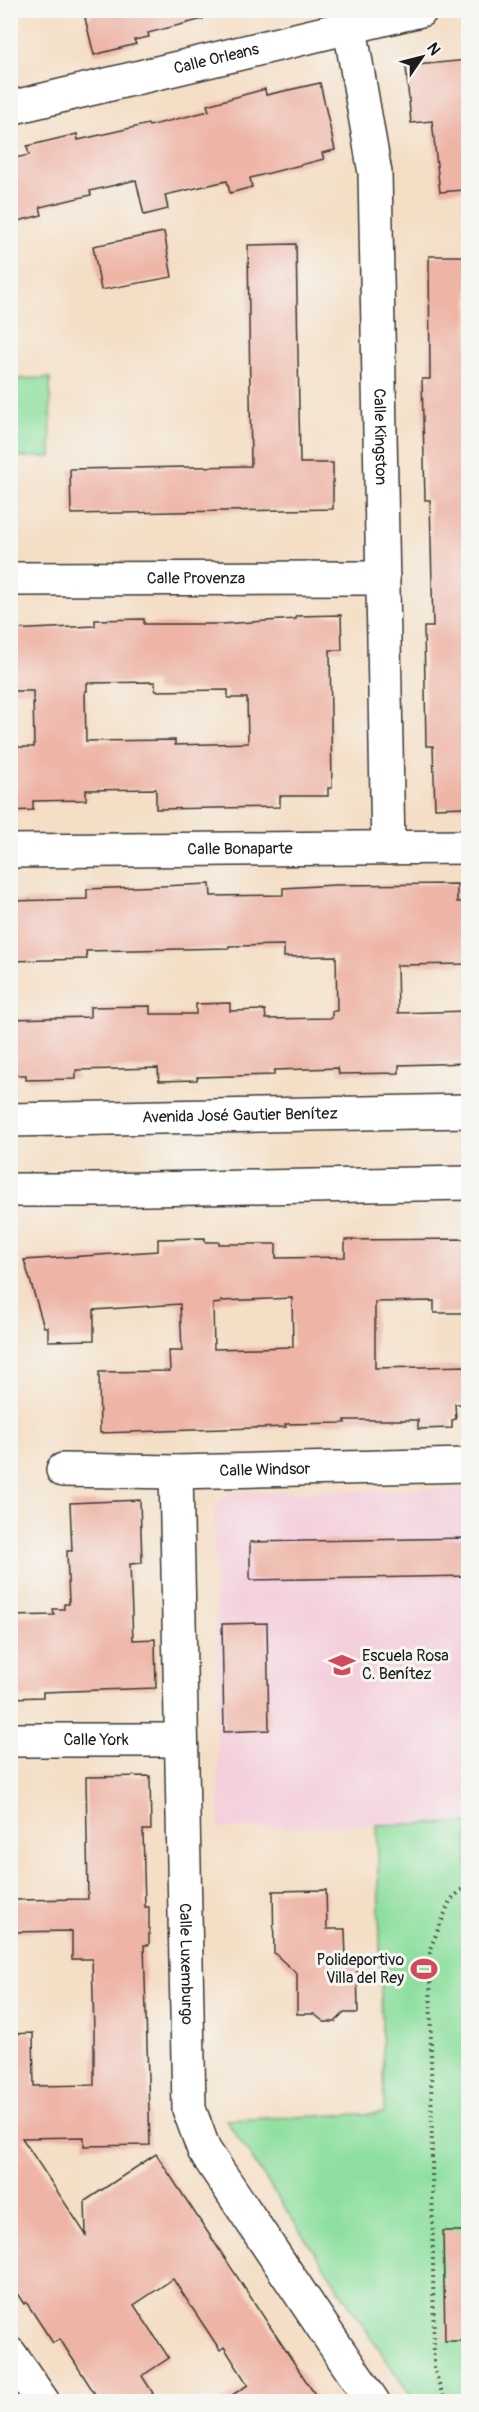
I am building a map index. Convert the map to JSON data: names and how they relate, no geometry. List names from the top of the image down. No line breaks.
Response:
{"streets":{"street":["Calle Orleans","Calle Kingston","Calle Provenza","Calle Bonaparte","Avenida José Gautier Benítez","Calle Windsor","Calle York","Calle Luxemburgo"]},"crossings":[["Calle Orleans","Calle Kingston"],["Calle Kingston","Calle Provenza"],["Calle Kingston","Calle Bonaparte"],["Calle Windsor","Calle Luxemburgo"],["Calle York","Calle Luxemburgo"]],"places":{"school or university":["Escuela Rosa C. Benítez"],"sports":["Polideportivo Villa del Rey"]},"north":"top right"}
